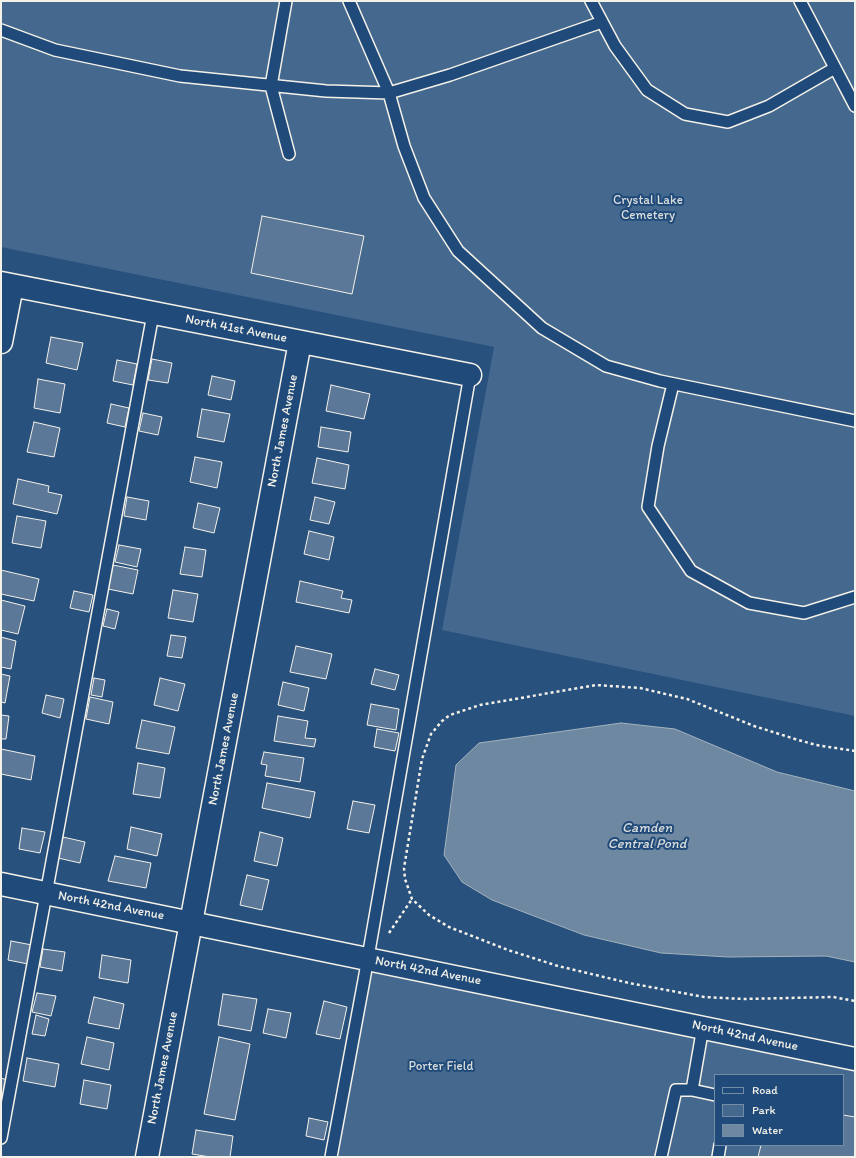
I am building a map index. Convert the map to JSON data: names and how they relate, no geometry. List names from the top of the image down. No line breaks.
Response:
{"streets":{"street":["North 41st Avenue","North James Avenue","North 42nd Avenue"]},"crossings":[["North 41st Avenue","North James Avenue"],["North James Avenue","North 42nd Avenue"]],"water":["Camden Central Pond"],"parks":["Crystal Lake Cemetery","Porter Field"],"legend":["Road","Park","Water"]}
